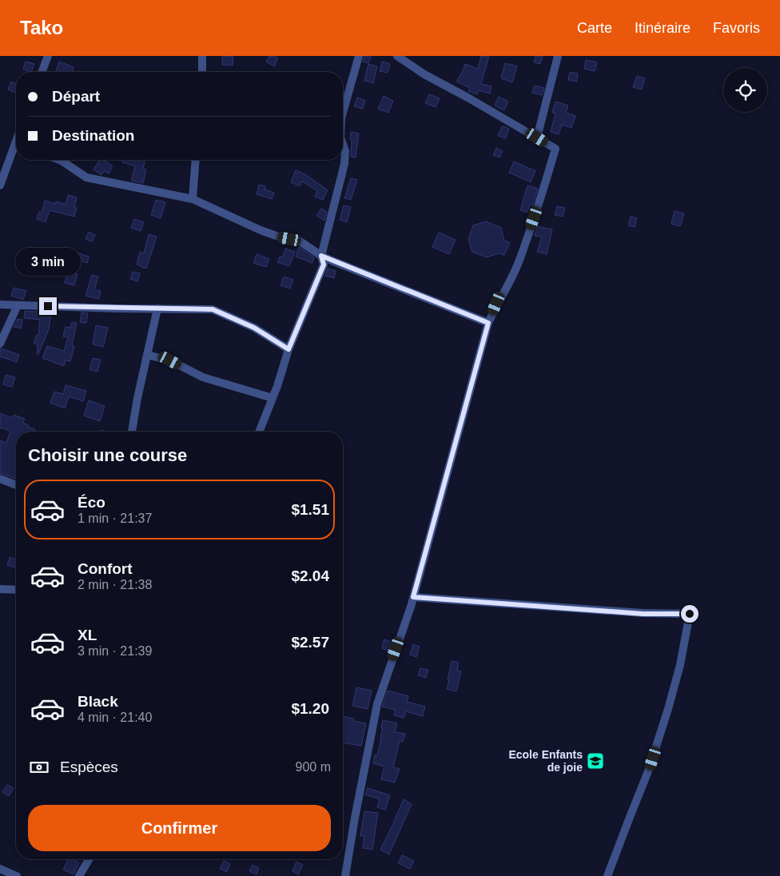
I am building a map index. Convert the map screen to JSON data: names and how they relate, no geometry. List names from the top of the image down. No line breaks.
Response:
{"places":{"school or university":["Ecole Enfants de joie"]},"page":{"header":"Tako","nav":["Carte","Itinéraire","Favoris"],"banner":["Départ","Destination"],"bubble":"3 min","heading":"Choisir une course","list":[{"name":"Éco","note":"1 min · 21:37","value":"$1.51"},{"name":"Confort","note":"2 min · 21:38","value":"$2.04"},{"name":"XL","note":"3 min · 21:39","value":"$2.57"},{"name":"Black","note":"4 min · 21:40","value":"$1.20"}],"pay":["Espèces","900 m"],"buttons":"Confirmer"}}
